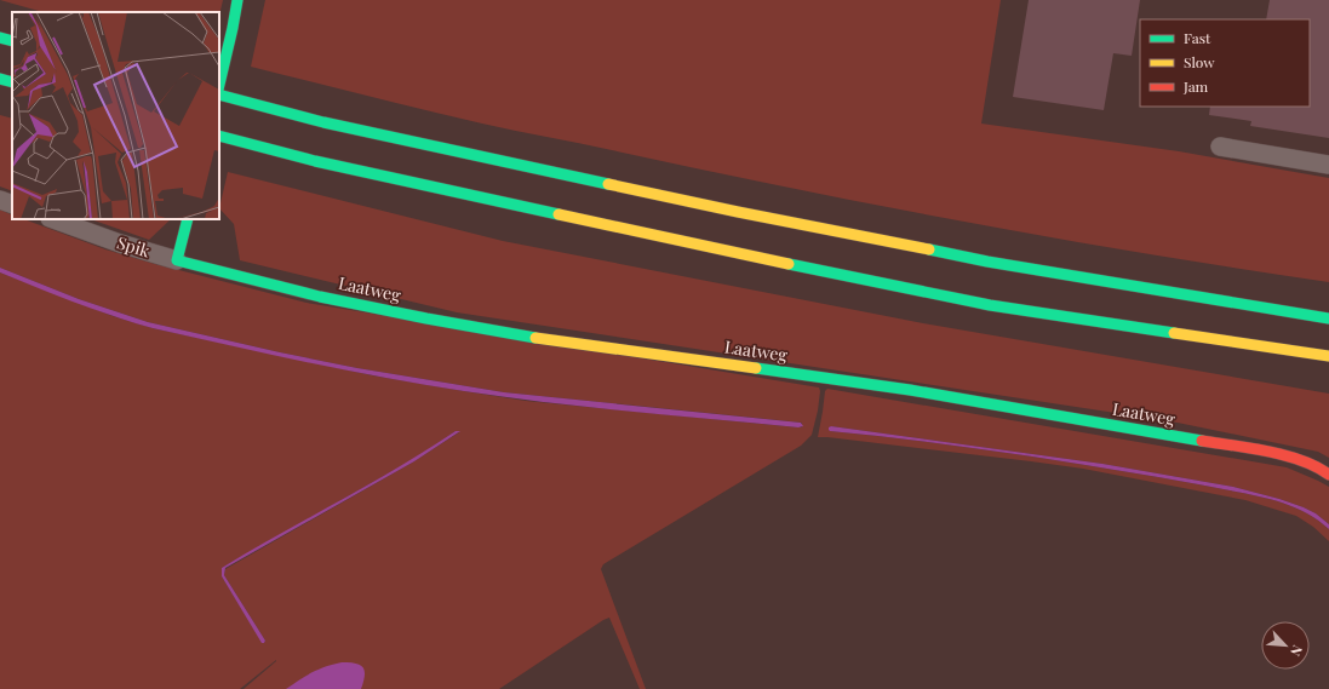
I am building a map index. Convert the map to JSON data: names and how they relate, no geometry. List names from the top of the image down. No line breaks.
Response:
{"streets":{"main road":["Laatweg"],"street":["Spik"]},"crossings":[["Spik","Laatweg"]],"legend":["Fast","Slow","Jam"],"north":"bottom right"}
